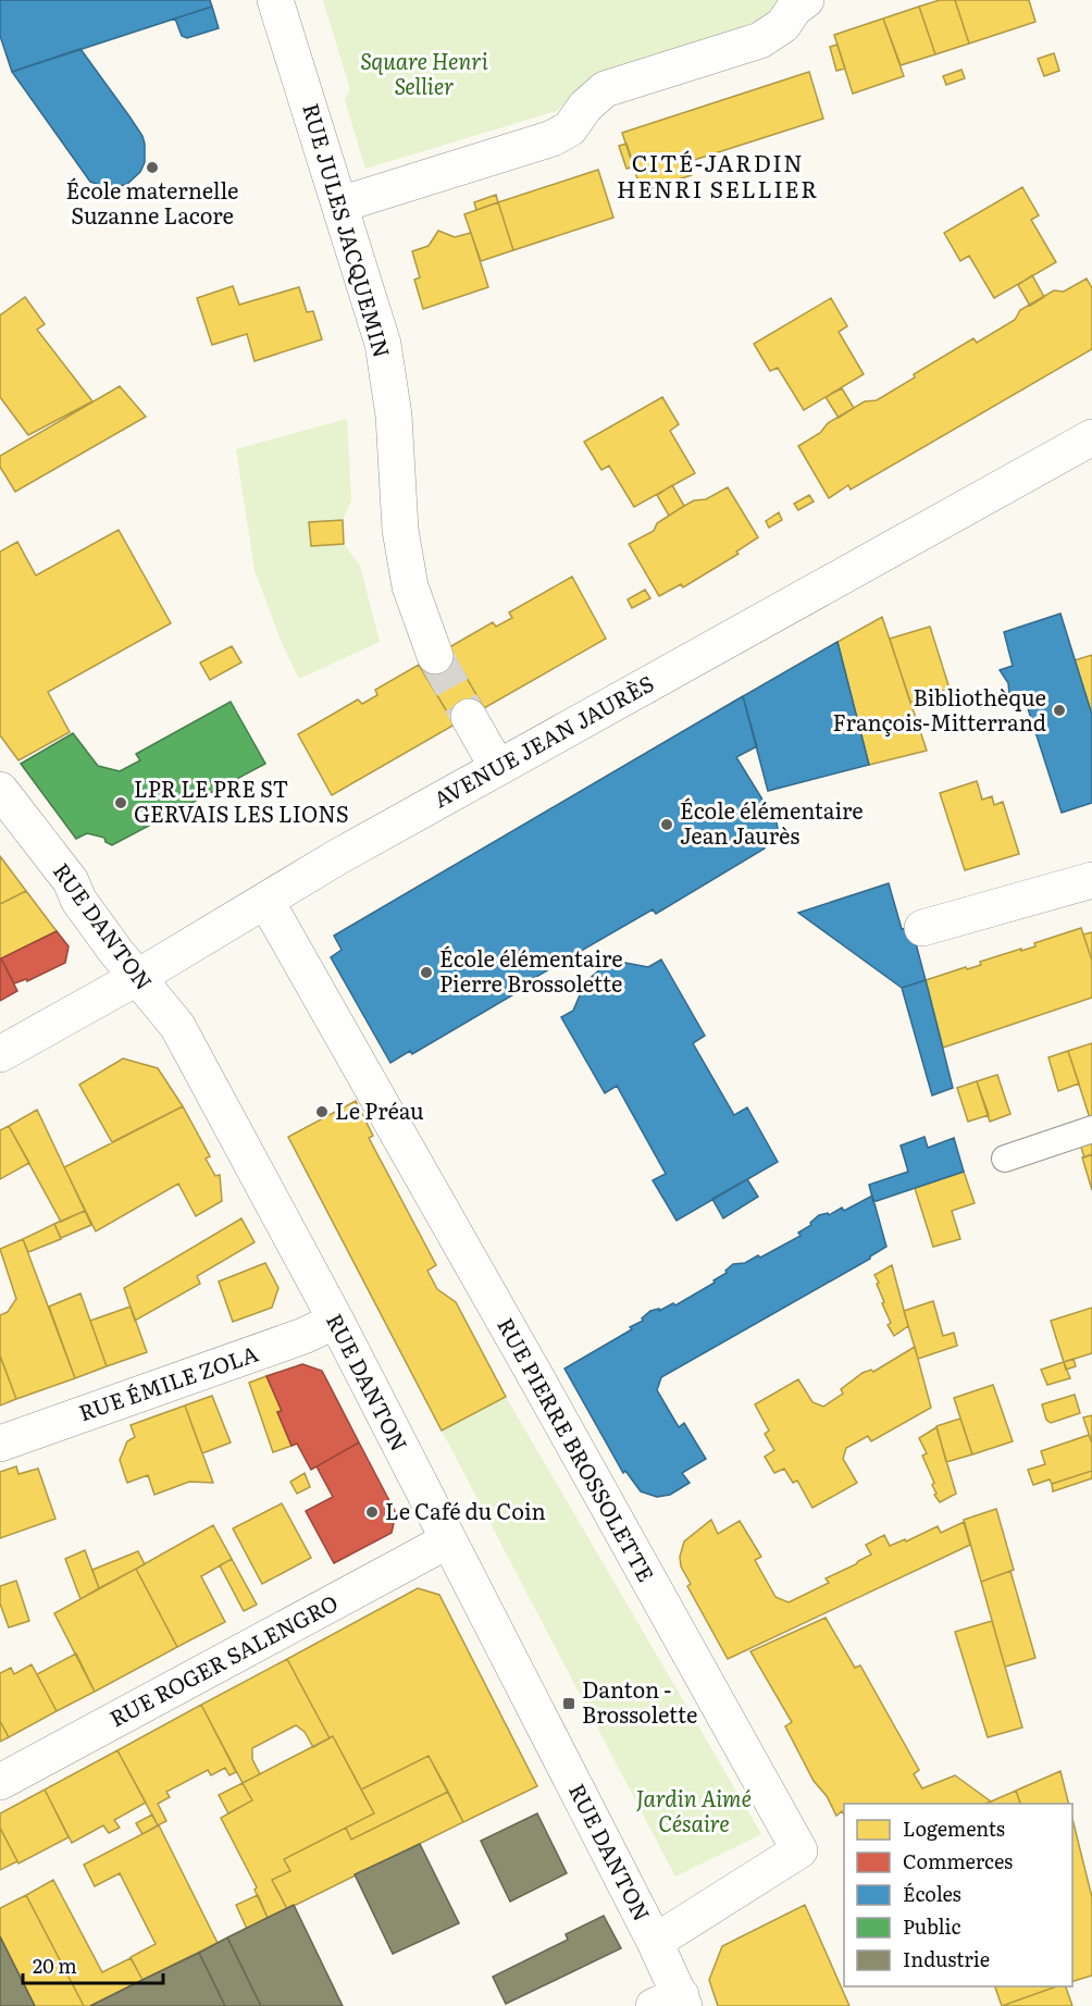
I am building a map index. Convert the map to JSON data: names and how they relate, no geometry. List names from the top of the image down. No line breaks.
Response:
{"streets":{"street":["RUE JULES JACQUEMIN","AVENUE JEAN JAURÈS","RUE DANTON","RUE ÉMILE ZOLA","RUE PIERRE BROSSOLETTE","RUE ROGER SALENGRO"]},"crossings":[["AVENUE JEAN JAURÈS","RUE DANTON"],["AVENUE JEAN JAURÈS","RUE PIERRE BROSSOLETTE"],["RUE DANTON","RUE ÉMILE ZOLA"],["RUE DANTON","RUE PIERRE BROSSOLETTE"],["RUE DANTON","RUE ROGER SALENGRO"]],"districts":["CITÉ-JARDIN HENRI SELLIER"],"parks":["Square Henri Sellier","Jardin Aimé Césaire"],"places":{"other":["École maternelle Suzanne Lacore","Bibliothèque François-Mitterrand","LPR LE PRE ST GERVAIS LES LIONS","École élémentaire Jean Jaurès","École élémentaire Pierre Brossolette","Le Préau","Le Café du Coin"],"transit":["Danton - Brossolette"]},"legend":["Logements","Commerces","Écoles","Public","Industrie"],"scale_bar":"20 m"}
